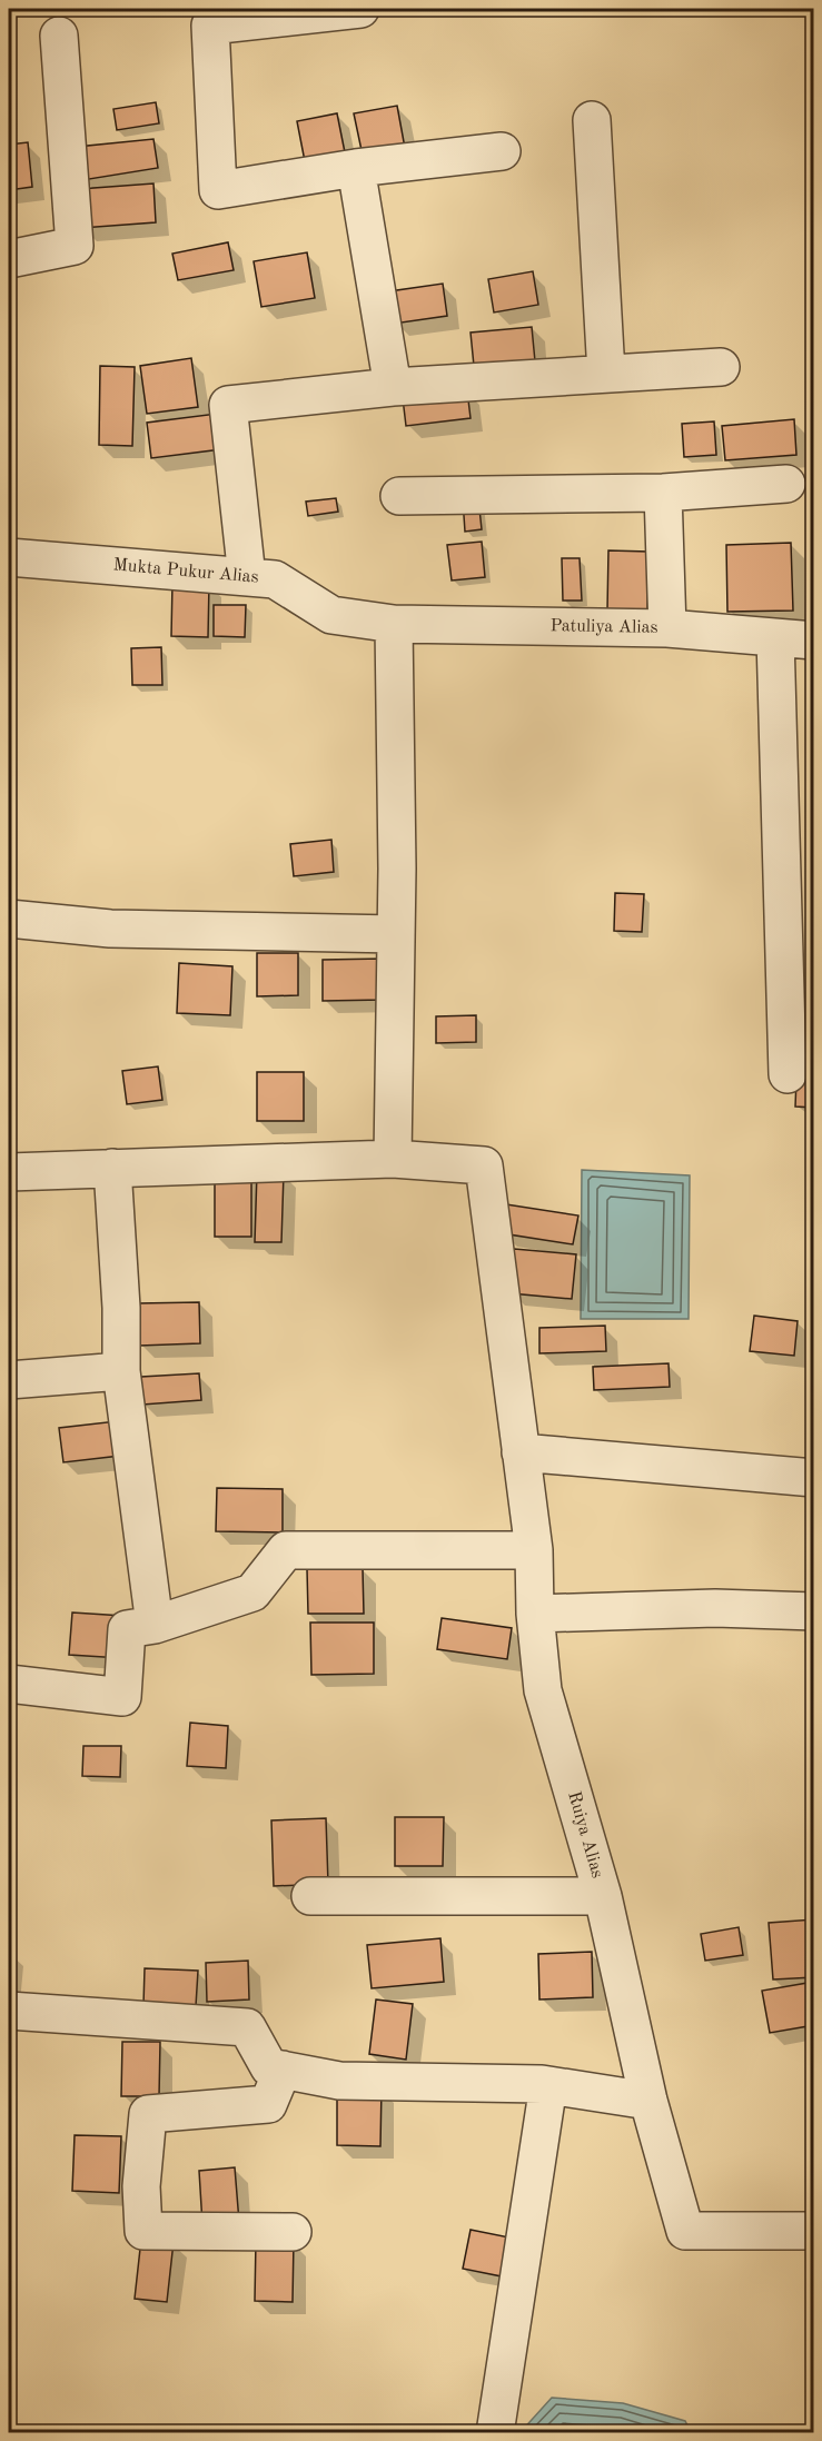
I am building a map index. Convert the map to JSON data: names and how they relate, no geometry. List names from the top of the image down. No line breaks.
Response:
{"streets":{"street":["Mukta Pukur Alias","Patuliya Alias","Ruiya Alias"]},"crossings":[["Mukta Pukur Alias","Patuliya Alias"]]}
